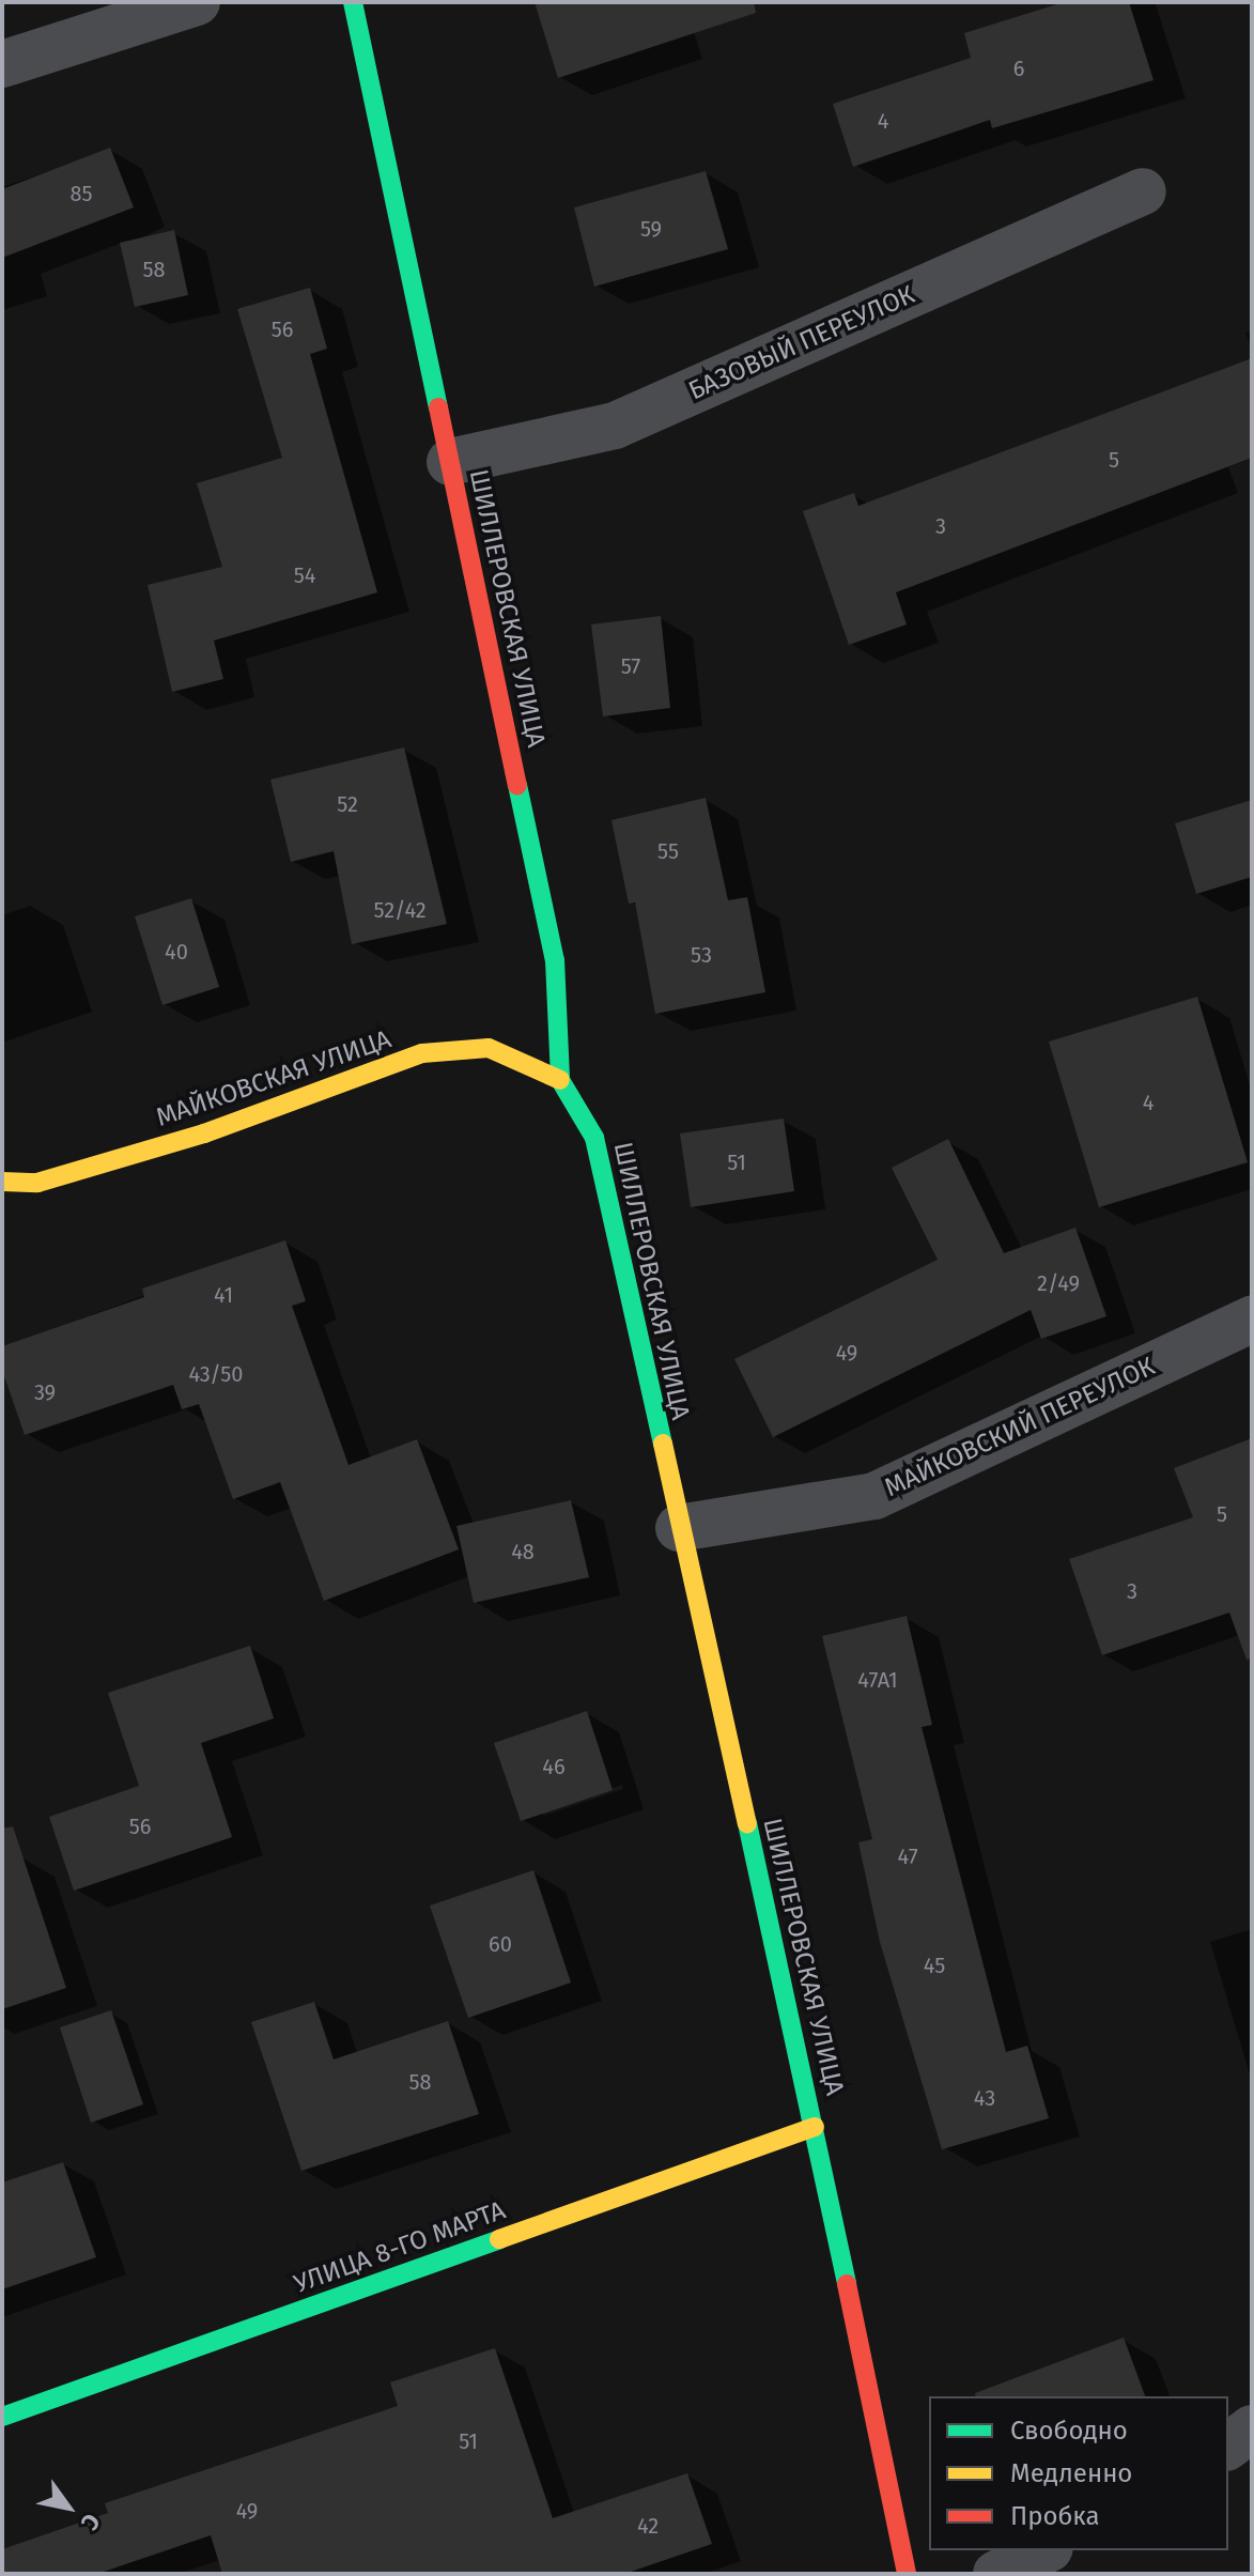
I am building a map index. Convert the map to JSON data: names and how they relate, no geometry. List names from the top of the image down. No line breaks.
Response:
{"streets":{"street":["БАЗОВЫЙ ПЕРЕУЛОК","ШИЛЛЕРОВСКАЯ УЛИЦА","МАЙКОВСКАЯ УЛИЦА","МАЙКОВСКИЙ ПЕРЕУЛОК","УЛИЦА 8-ГО МАРТА"]},"crossings":[["БАЗОВЫЙ ПЕРЕУЛОК","ШИЛЛЕРОВСКАЯ УЛИЦА"],["ШИЛЛЕРОВСКАЯ УЛИЦА","МАЙКОВСКАЯ УЛИЦА"],["ШИЛЛЕРОВСКАЯ УЛИЦА","МАЙКОВСКИЙ ПЕРЕУЛОК"],["ШИЛЛЕРОВСКАЯ УЛИЦА","УЛИЦА 8-ГО МАРТА"]],"house_numbers":["6","4","85","59","58","56","5","3","54","57","52","55","52/42","40","53","4","51","2/49","41","49","43/50","39","5","48","3","47А1","46","56","47","60","45","58","43","51","49","42"],"legend":["Свободно","Медленно","Пробка"],"north":"bottom right"}
